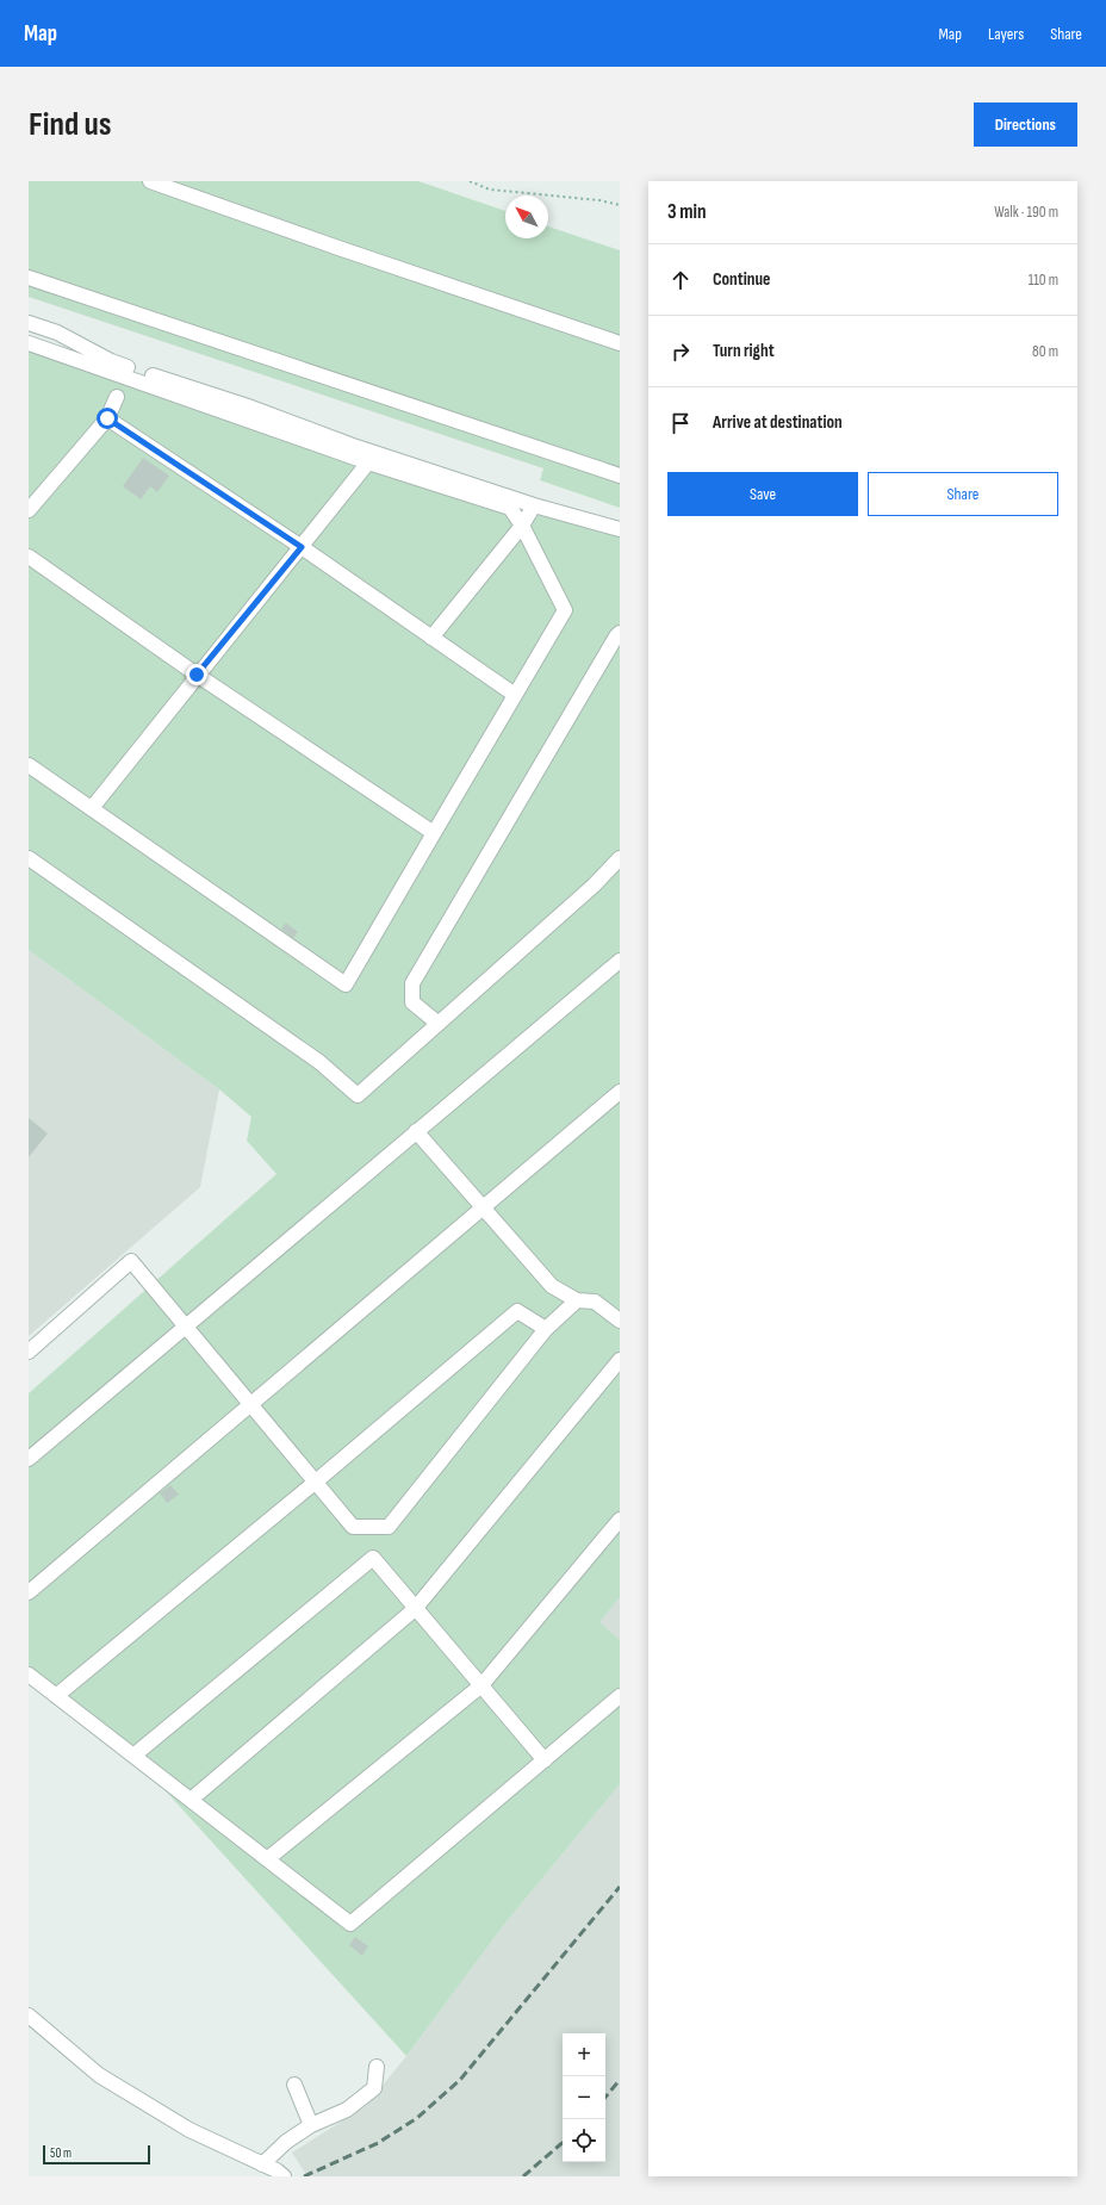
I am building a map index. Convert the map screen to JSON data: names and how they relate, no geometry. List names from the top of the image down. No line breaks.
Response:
{"scale_bar":"50 m","north":"top left","page":{"header":"Map","nav":["Map","Layers","Share"],"buttons":["Directions",["Save","Share"]],"title":"Find us","heading":["3 min","Walk · 190 m"],"list":[["Continue","110 m"],["Turn right","80 m"],"Arrive at destination"],"map_buttons":["+","−"],"scale":"50 m"}}
